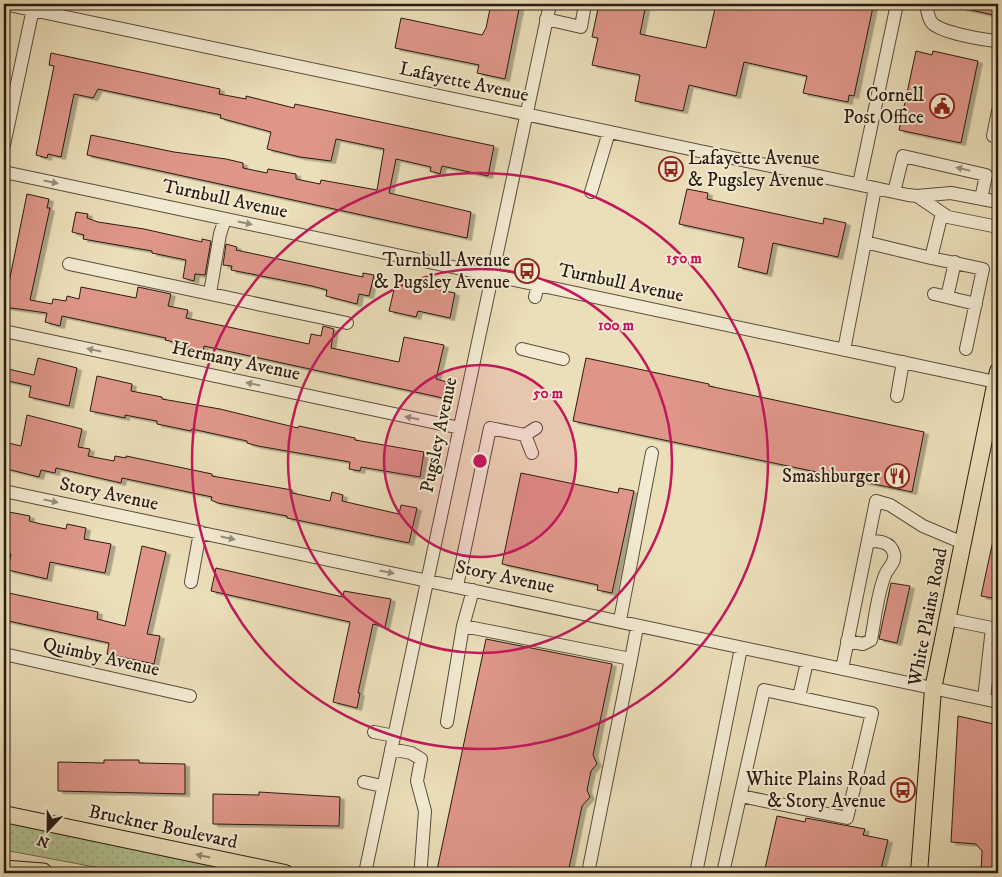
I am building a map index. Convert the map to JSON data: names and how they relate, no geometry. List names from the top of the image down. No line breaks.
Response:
{"streets":{"main road":["White Plains Road","Bruckner Boulevard"],"street":["Lafayette Avenue","Turnbull Avenue","Hermany Avenue","Pugsley Avenue","Story Avenue","Quimby Avenue"]},"crossings":[["Lafayette Avenue","Pugsley Avenue"],["Turnbull Avenue","Pugsley Avenue"],["Turnbull Avenue","White Plains Road"],["Hermany Avenue","Pugsley Avenue"],["Pugsley Avenue","Story Avenue"],["Story Avenue","White Plains Road"]],"one_way":["Story Avenue","Bruckner Boulevard"],"places":{"public building":["Cornell Post Office"],"bus stop":["Lafayette Avenue & Pugsley Avenue","Turnbull Avenue & Pugsley Avenue","White Plains Road & Story Avenue"],"restaurant":["Smashburger"]},"north":"bottom","rings":["150 m","100 m","50 m"]}
